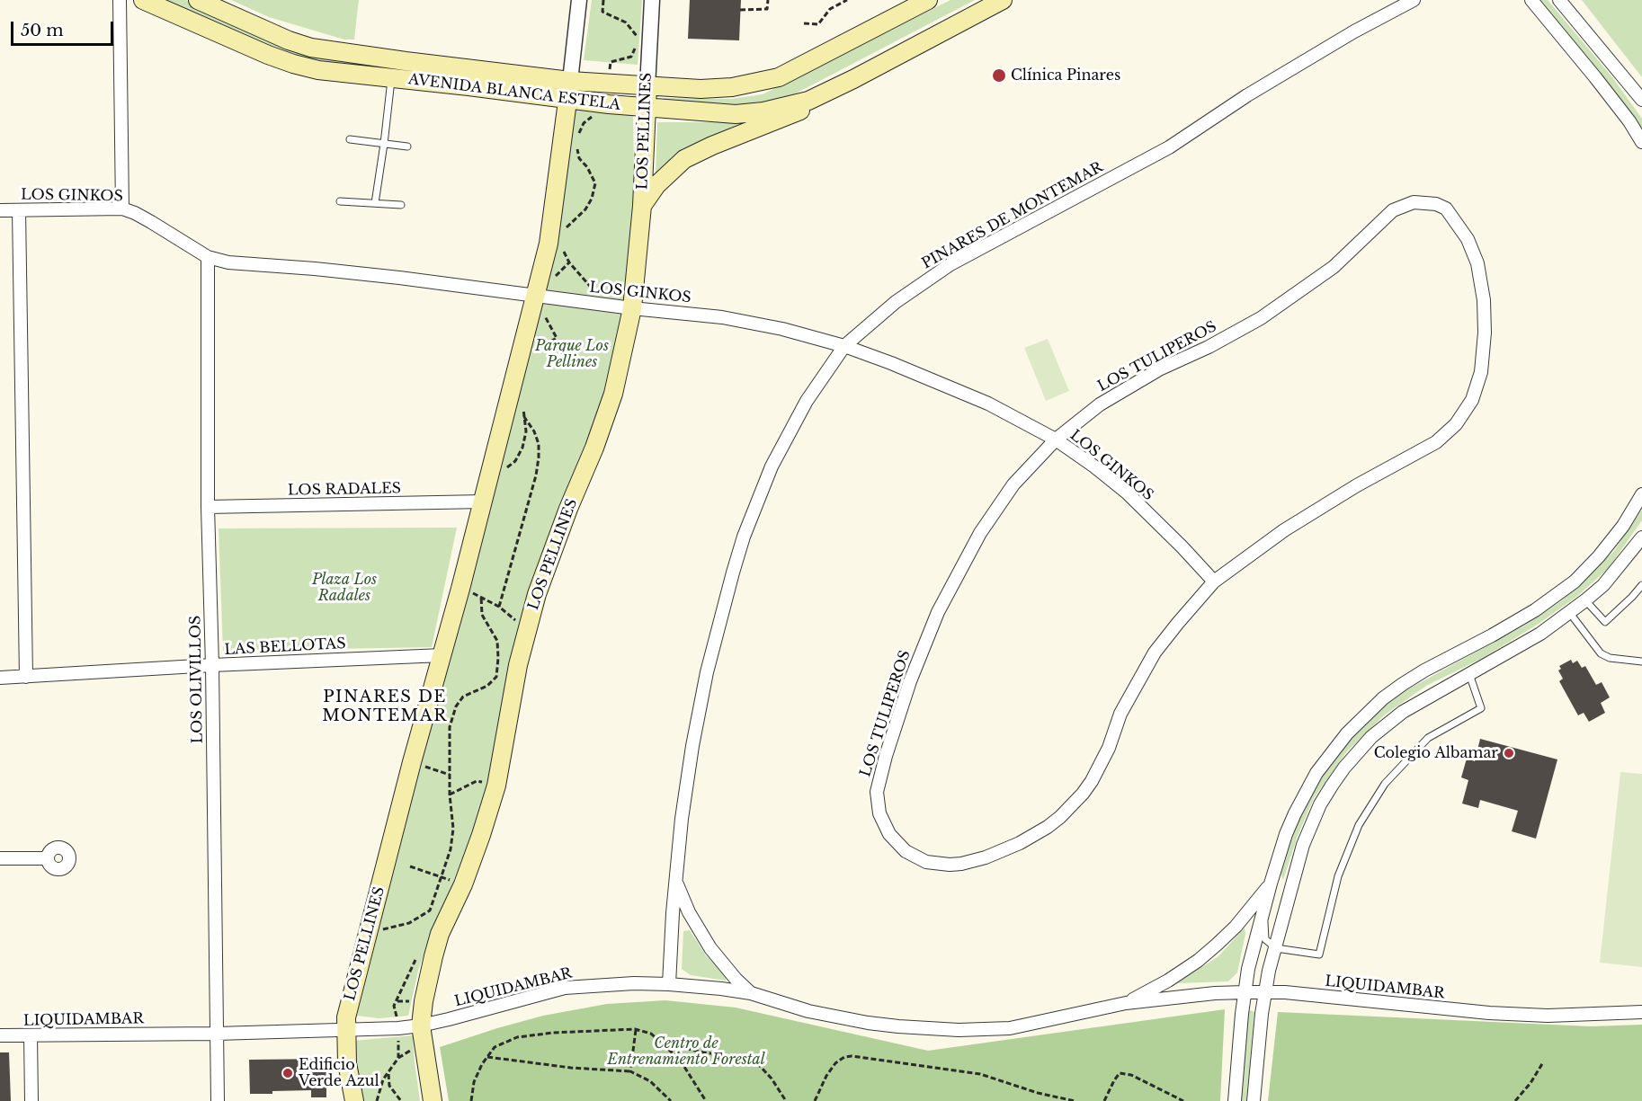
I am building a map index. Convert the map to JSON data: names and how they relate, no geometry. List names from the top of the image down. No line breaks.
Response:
{"streets":{"main road":["AVENIDA BLANCA ESTELA","LOS PELLINES"],"street":["LOS GINKOS","PINARES DE MONTEMAR","LOS TULIPEROS","LOS RADALES","LAS BELLOTAS","LOS OLIVILLOS","LIQUIDAMBAR"]},"crossings":[["AVENIDA BLANCA ESTELA","LOS PELLINES"],["LOS PELLINES","LOS GINKOS"],["LOS PELLINES","LOS RADALES"],["LOS PELLINES","LAS BELLOTAS"],["LOS PELLINES","LIQUIDAMBAR"],["LOS GINKOS","PINARES DE MONTEMAR"],["LOS GINKOS","LOS TULIPEROS"],["LOS GINKOS","LOS OLIVILLOS"],["PINARES DE MONTEMAR","LIQUIDAMBAR"],["LOS RADALES","LOS OLIVILLOS"],["LAS BELLOTAS","LOS OLIVILLOS"],["LOS OLIVILLOS","LIQUIDAMBAR"]],"districts":["PINARES DE MONTEMAR"],"parks":["Parque Los Pellines","Plaza Los Radales","Centro de Entrenamiento Forestal"],"places":["Clínica Pinares","Colegio Albamar","Edificio Verde Azul"],"scale_bar":"50 m"}
